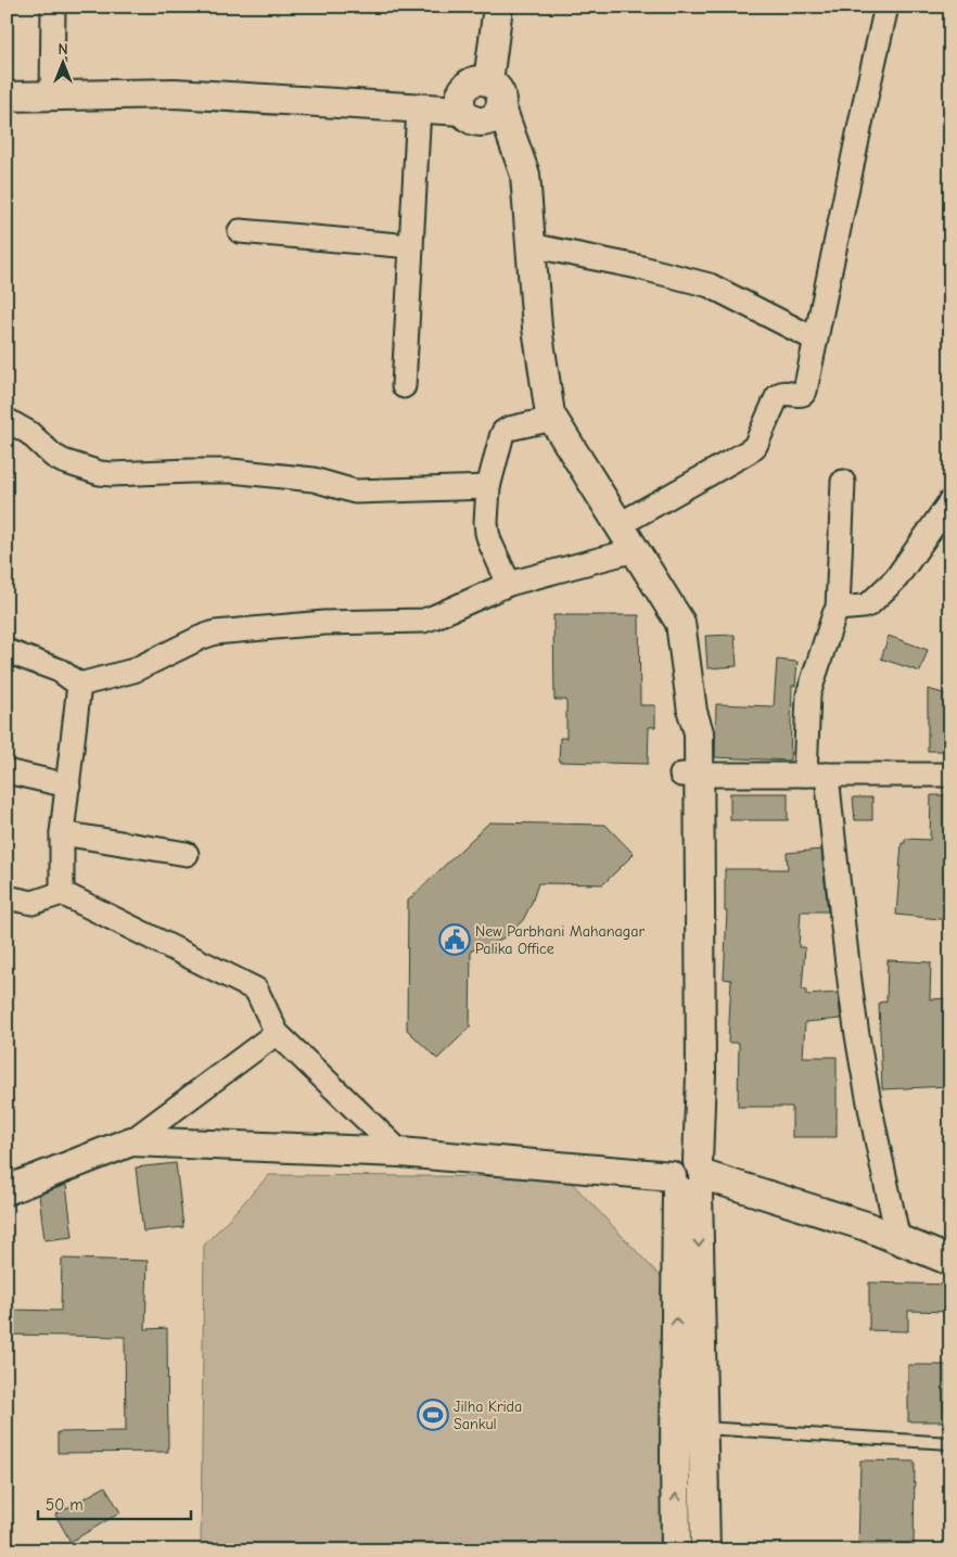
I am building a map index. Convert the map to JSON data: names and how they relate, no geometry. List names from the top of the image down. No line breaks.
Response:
{"places":{"public building":["New Parbhani Mahanagar Palika Office"],"sports":["Jilha Krida Sankul"]},"scale_bar":"50 m","north":"top"}
